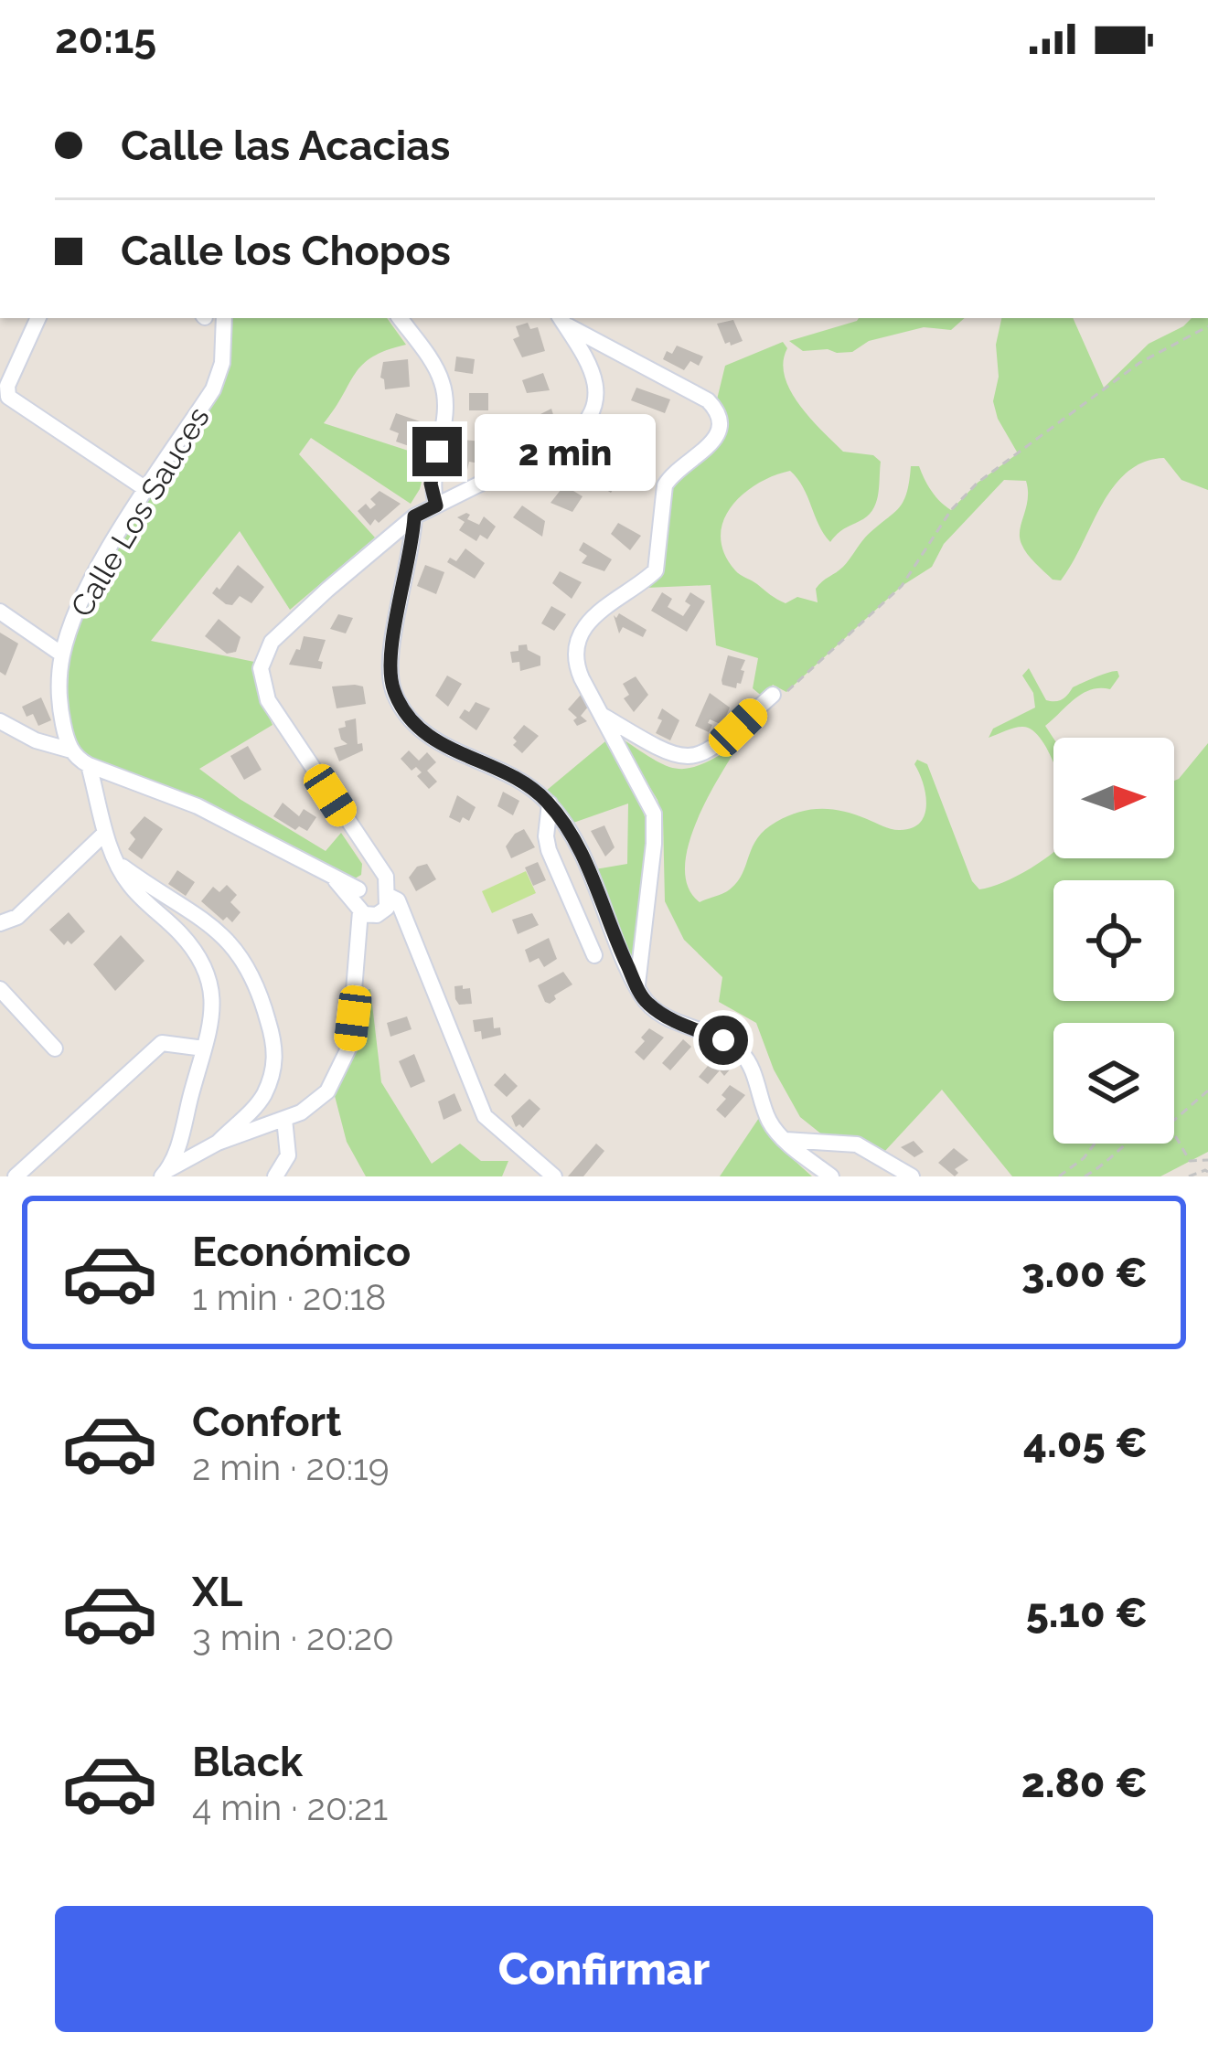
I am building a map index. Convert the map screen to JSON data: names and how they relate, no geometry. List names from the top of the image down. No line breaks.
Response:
{"streets":{"street":["Calle Los Sauces"]},"north":"right","page":{"status":"20:15","banner":["Calle las Acacias","Calle los Chopos"],"bubble":"2 min","list":[{"name":"Económico","note":"1 min · 20:18","value":"3.00 €"},{"name":"Confort","note":"2 min · 20:19","value":"4.05 €"},{"name":"XL","note":"3 min · 20:20","value":"5.10 €"},{"name":"Black","note":"4 min · 20:21","value":"2.80 €"}],"buttons":"Confirmar"}}
